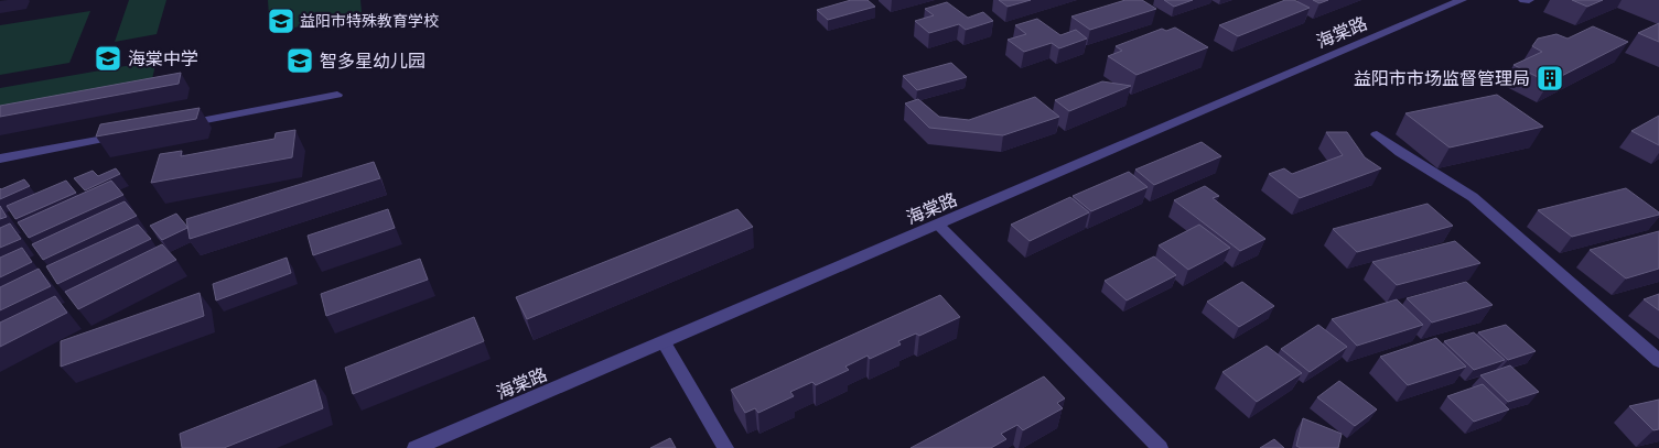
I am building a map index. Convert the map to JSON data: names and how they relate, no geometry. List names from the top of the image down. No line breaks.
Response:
{"streets":{"street":["海棠路"]},"places":{"school or university":["益阳市特殊教育学校","海棠中学","智多星幼儿园"],"building":["益阳市市场监督管理局"]}}
